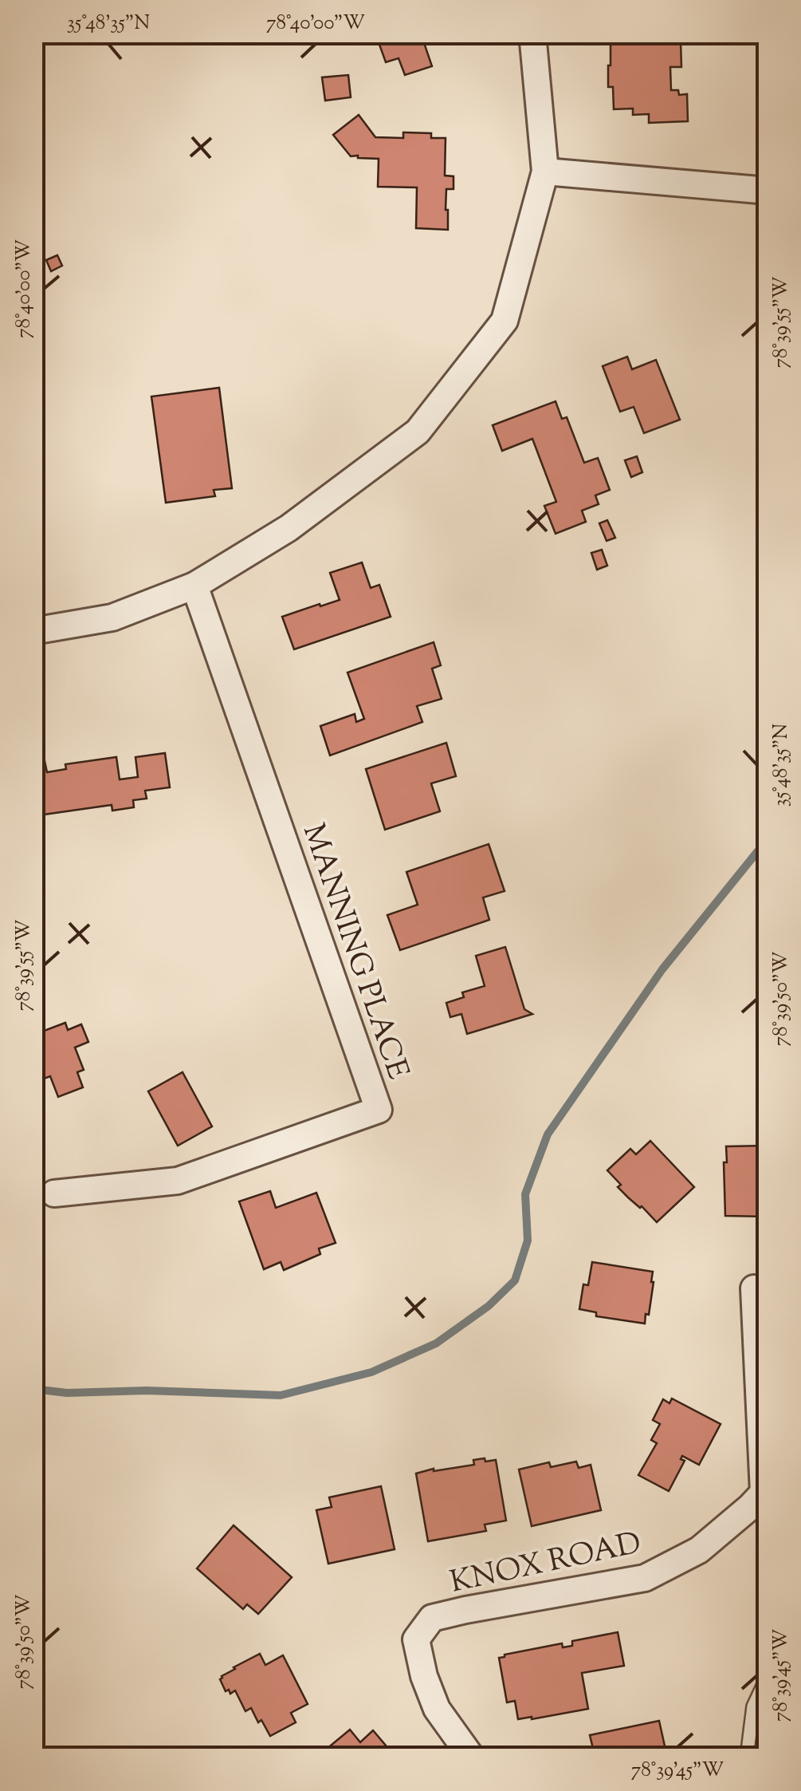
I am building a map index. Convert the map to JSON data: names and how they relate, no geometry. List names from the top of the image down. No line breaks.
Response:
{"streets":{"street":["MANNING PLACE","KNOX ROAD"]},"coordinates":["35°48'35\"N","78°40'00\"W","78°39'55\"W","78°39'50\"W","78°39'45\"W"]}
